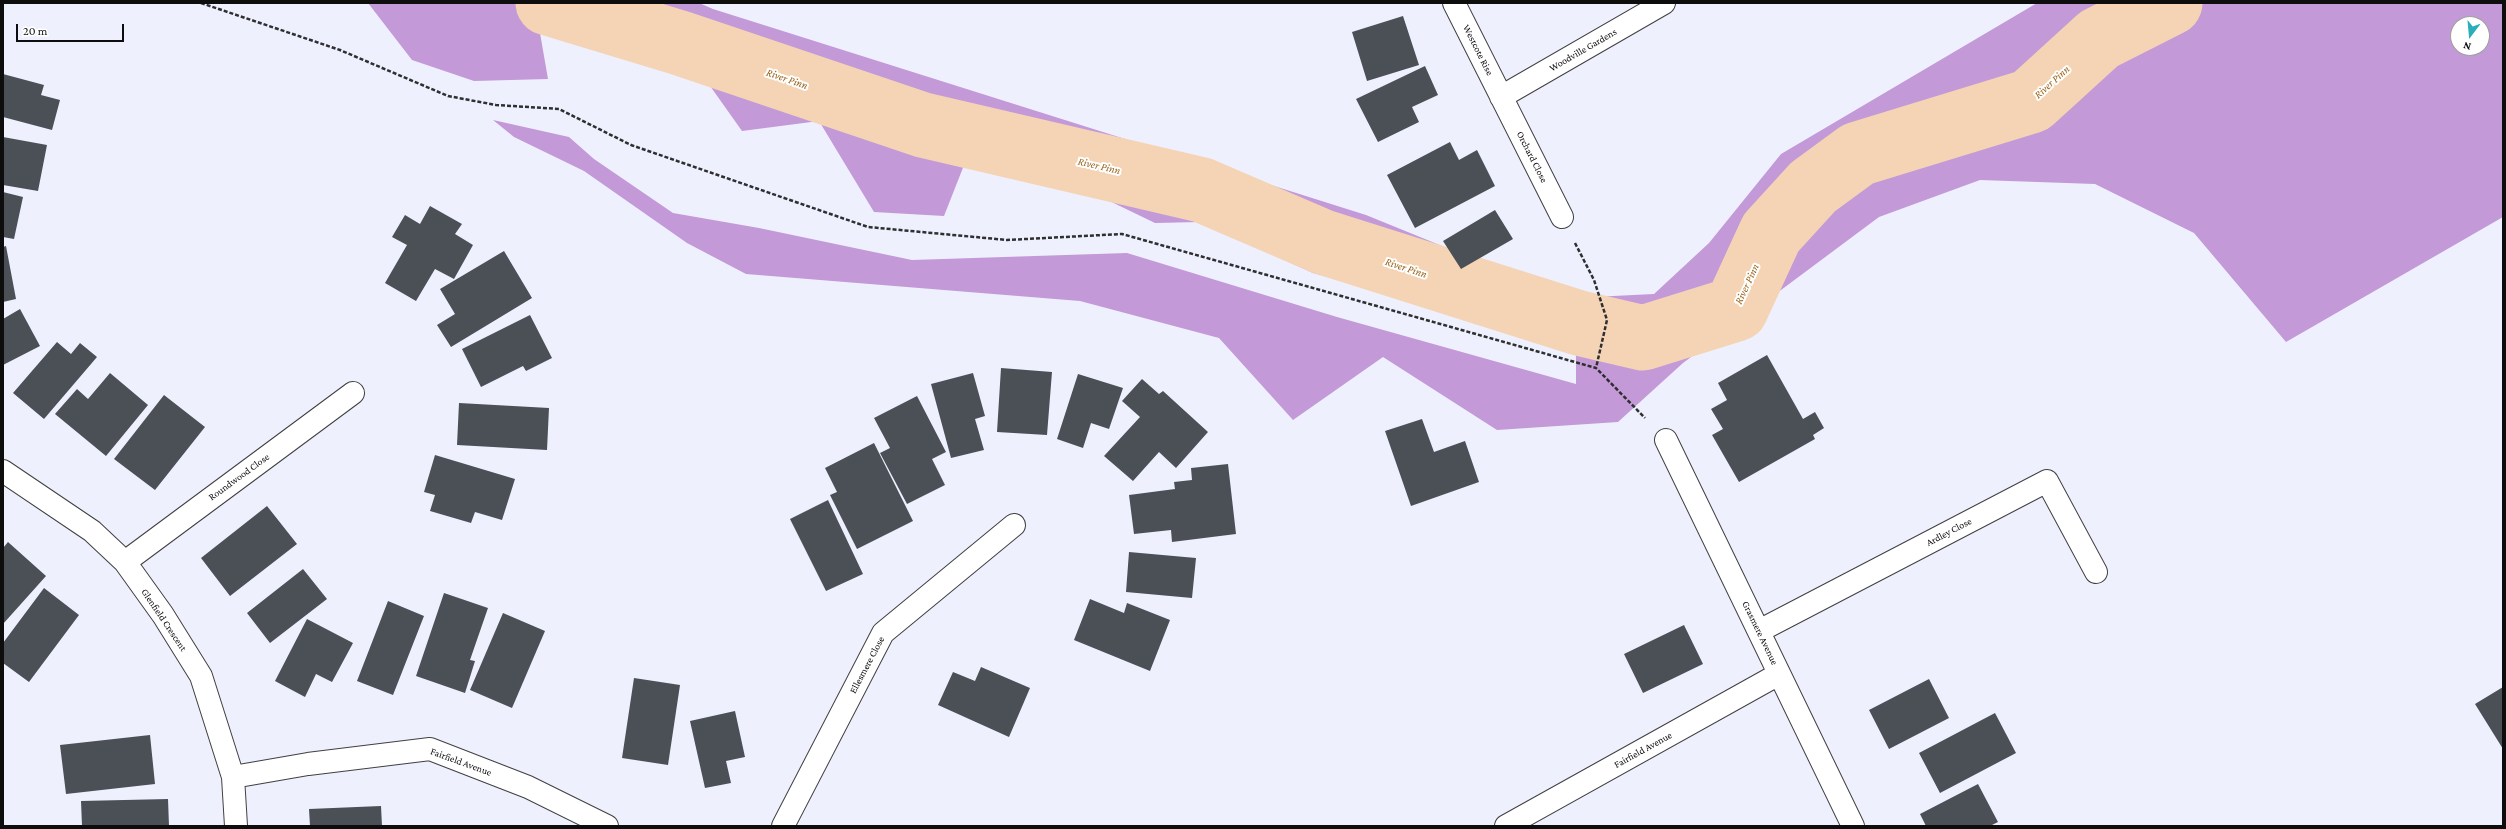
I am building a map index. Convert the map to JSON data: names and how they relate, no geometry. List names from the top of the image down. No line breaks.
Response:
{"streets":{"street":["Westcote Rise","Woodville Gardens","Orchard Close","Roundwood Close","Ardley Close","Glenfield Crescent","Grasmere Avenue","Ellesmere Close","Fairfield Avenue"]},"crossings":[["Westcote Rise","Woodville Gardens"],["Westcote Rise","Orchard Close"],["Woodville Gardens","Orchard Close"],["Roundwood Close","Glenfield Crescent"],["Ardley Close","Grasmere Avenue"],["Glenfield Crescent","Fairfield Avenue"],["Grasmere Avenue","Fairfield Avenue"]],"water":["River Pinn"],"scale_bar":"20 m","north":"bottom"}
